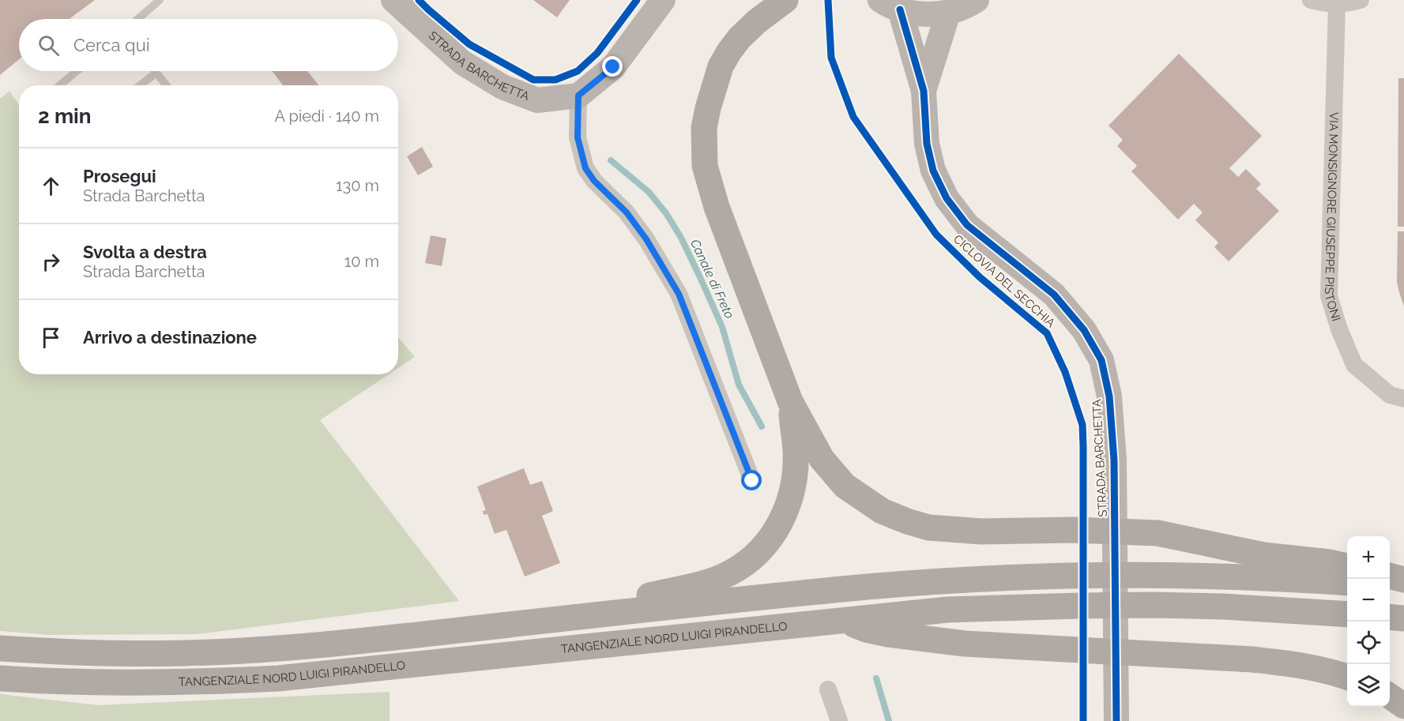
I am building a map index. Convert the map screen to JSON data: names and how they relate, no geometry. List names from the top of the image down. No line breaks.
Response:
{"streets":{"highway":["TANGENZIALE NORD LUIGI PIRANDELLO"],"street":["STRADA BARCHETTA","VIA MONSIGNORE GIUSEPPE PISTONI"],"cycle path":["CICLOVIA DEL SECCHIA"]},"water":["Canale di Freto"],"page":{"search":"Cerca qui","heading":["2 min","A piedi · 140 m"],"list":[["Prosegui","Strada Barchetta","130 m"],["Svolta a destra","Strada Barchetta","10 m"],"Arrivo a destinazione"],"map_buttons":["+","−"]}}
